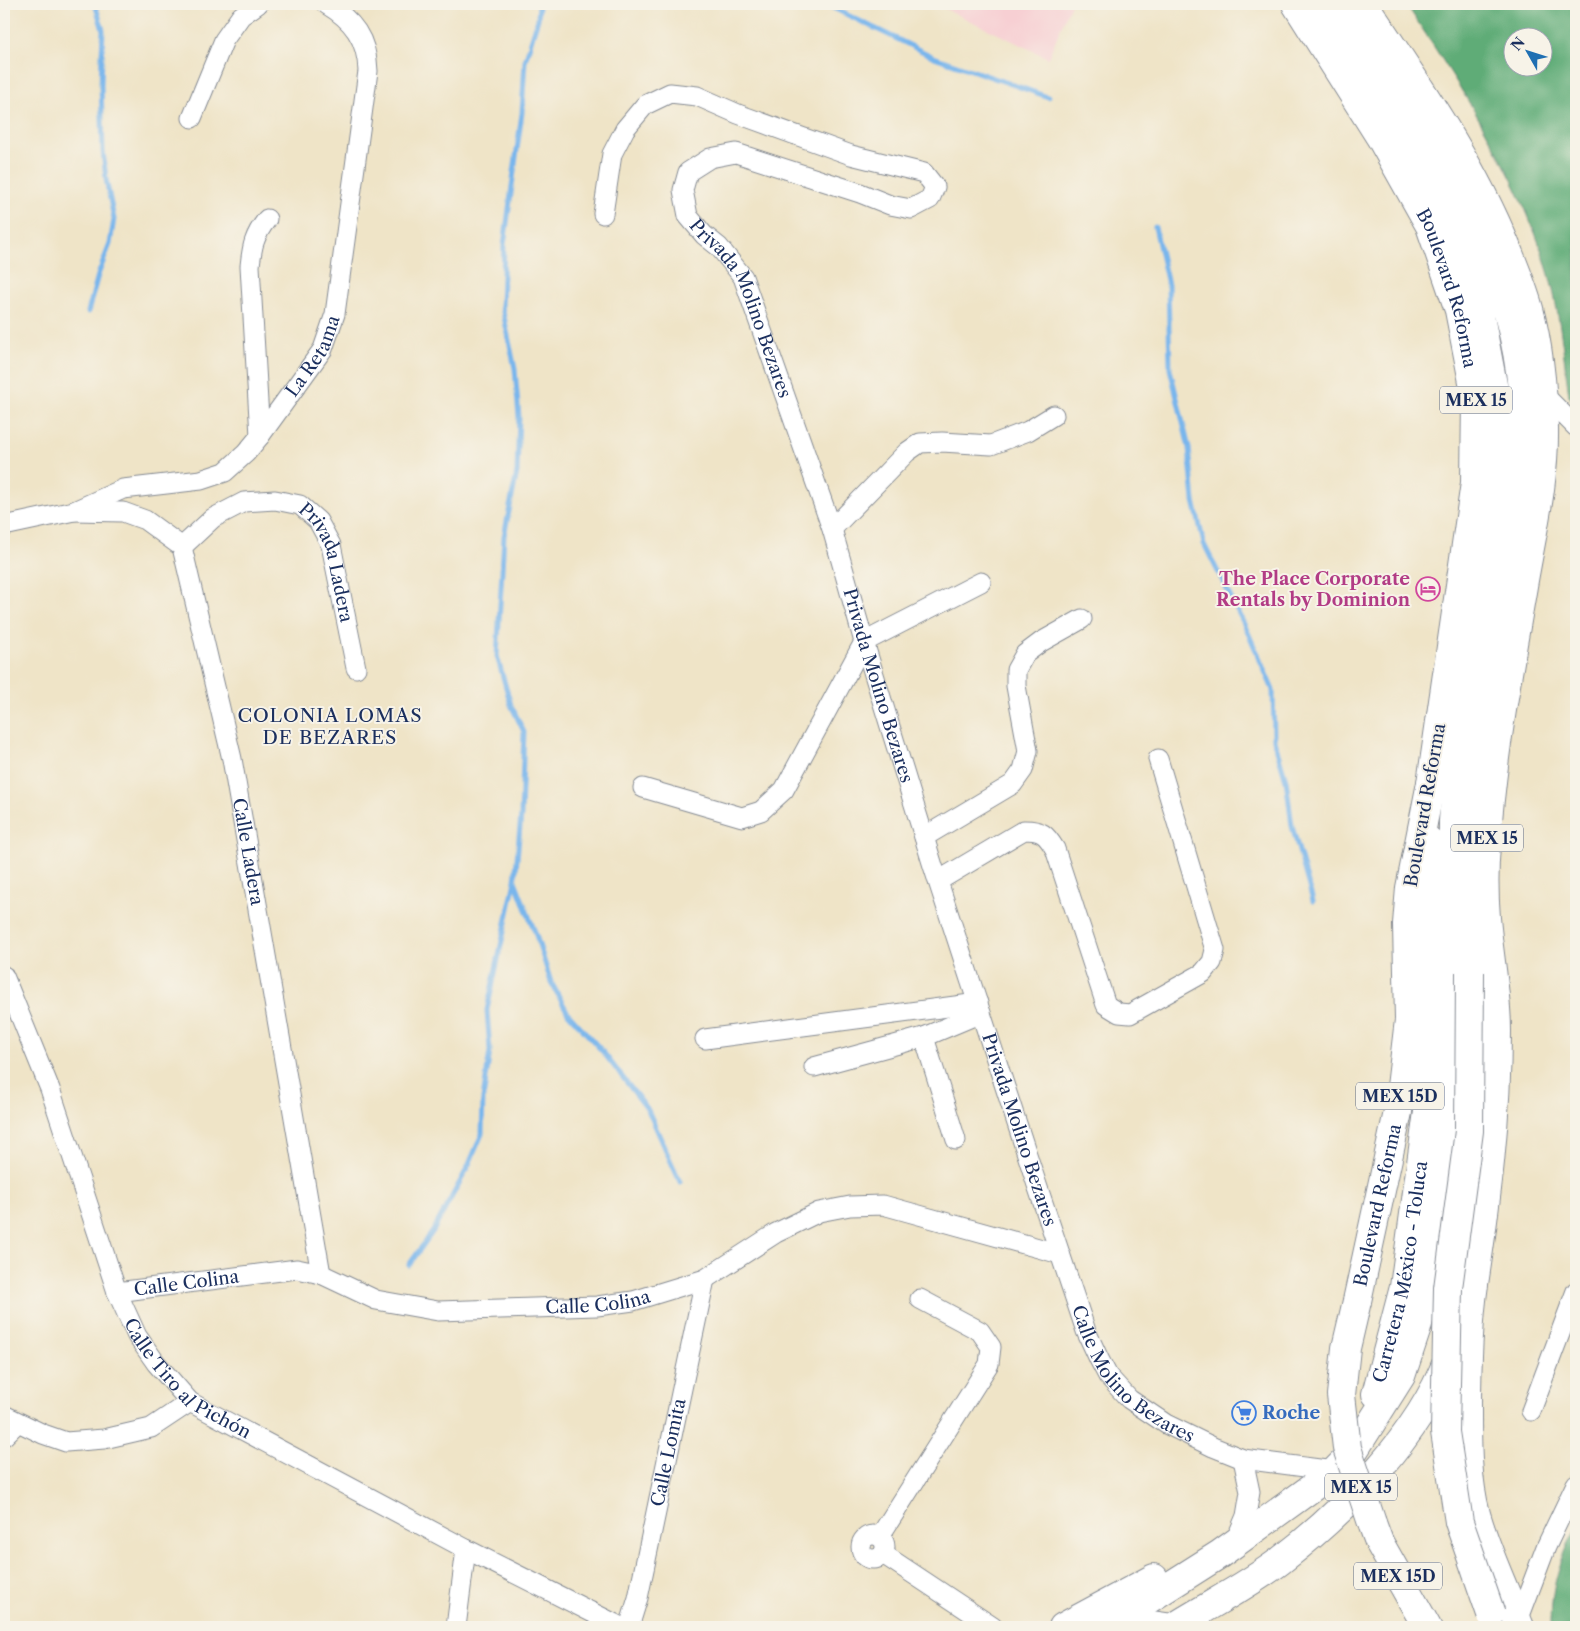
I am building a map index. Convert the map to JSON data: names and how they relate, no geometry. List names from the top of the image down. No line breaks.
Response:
{"streets":{"main road":["Boulevard Reforma","MEX 15","MEX 15D","Carretera México - Toluca"],"street":["Privada Molino Bezares","La Retama","Privada Ladera","Calle Ladera","Calle Colina","Calle Molino Bezares","Calle Tiro al Pichón","Calle Lomita"]},"crossings":[["Boulevard Reforma","Carretera México - Toluca"],["Privada Molino Bezares","Calle Colina"],["Privada Molino Bezares","Calle Molino Bezares"],["MEX 15","Carretera México - Toluca"],["MEX 15","Calle Molino Bezares"],["Privada Ladera","Calle Ladera"],["Calle Ladera","Calle Colina"],["Carretera México - Toluca","Calle Molino Bezares"],["Calle Colina","Calle Molino Bezares"],["Calle Colina","Calle Tiro al Pichón"],["Calle Colina","Calle Lomita"]],"districts":["COLONIA LOMAS DE BEZARES"],"places":{"hotel":["The Place Corporate Rentals by Dominion"],"supermarket":["Roche"]},"north":"top left"}
